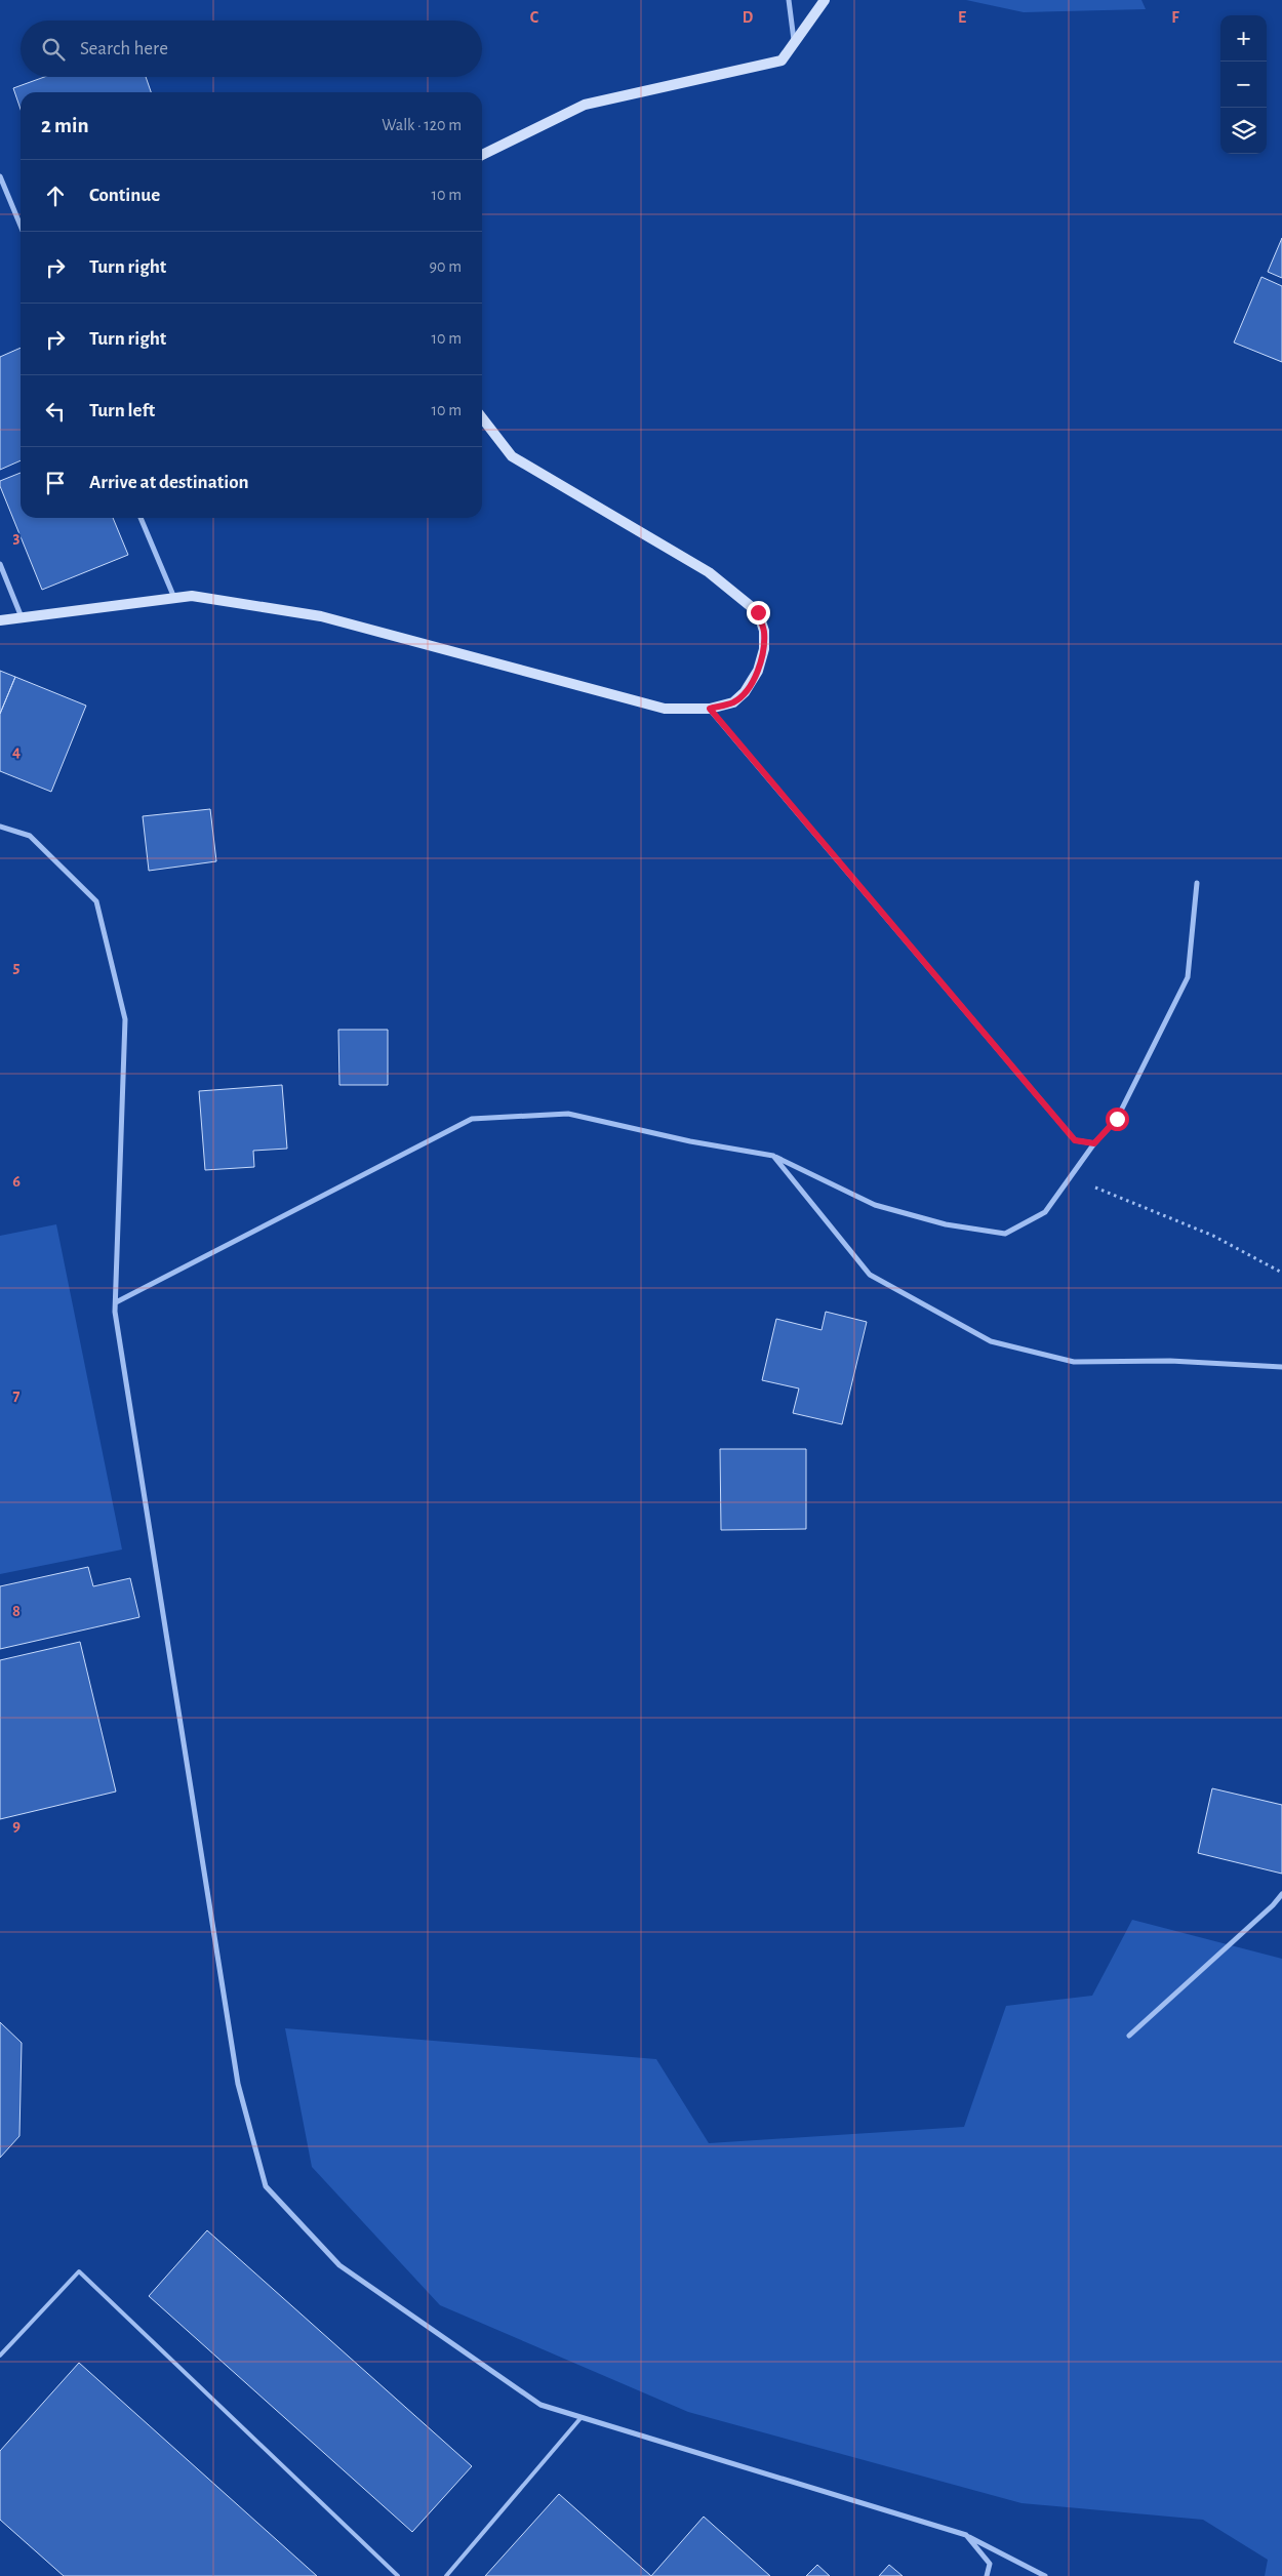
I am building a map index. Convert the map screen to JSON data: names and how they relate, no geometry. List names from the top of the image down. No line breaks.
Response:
{"page":{"map_buttons":["+","−"],"search":"Search here","heading":["2 min","Walk · 120 m"],"list":[["Continue","10 m"],["Turn right","90 m"],["Turn right","10 m"],["Turn left","10 m"],"Arrive at destination"]},"grid":{"columns":["C","D","E","F"],"rows":["3","4","5","6","7","8","9"]}}
